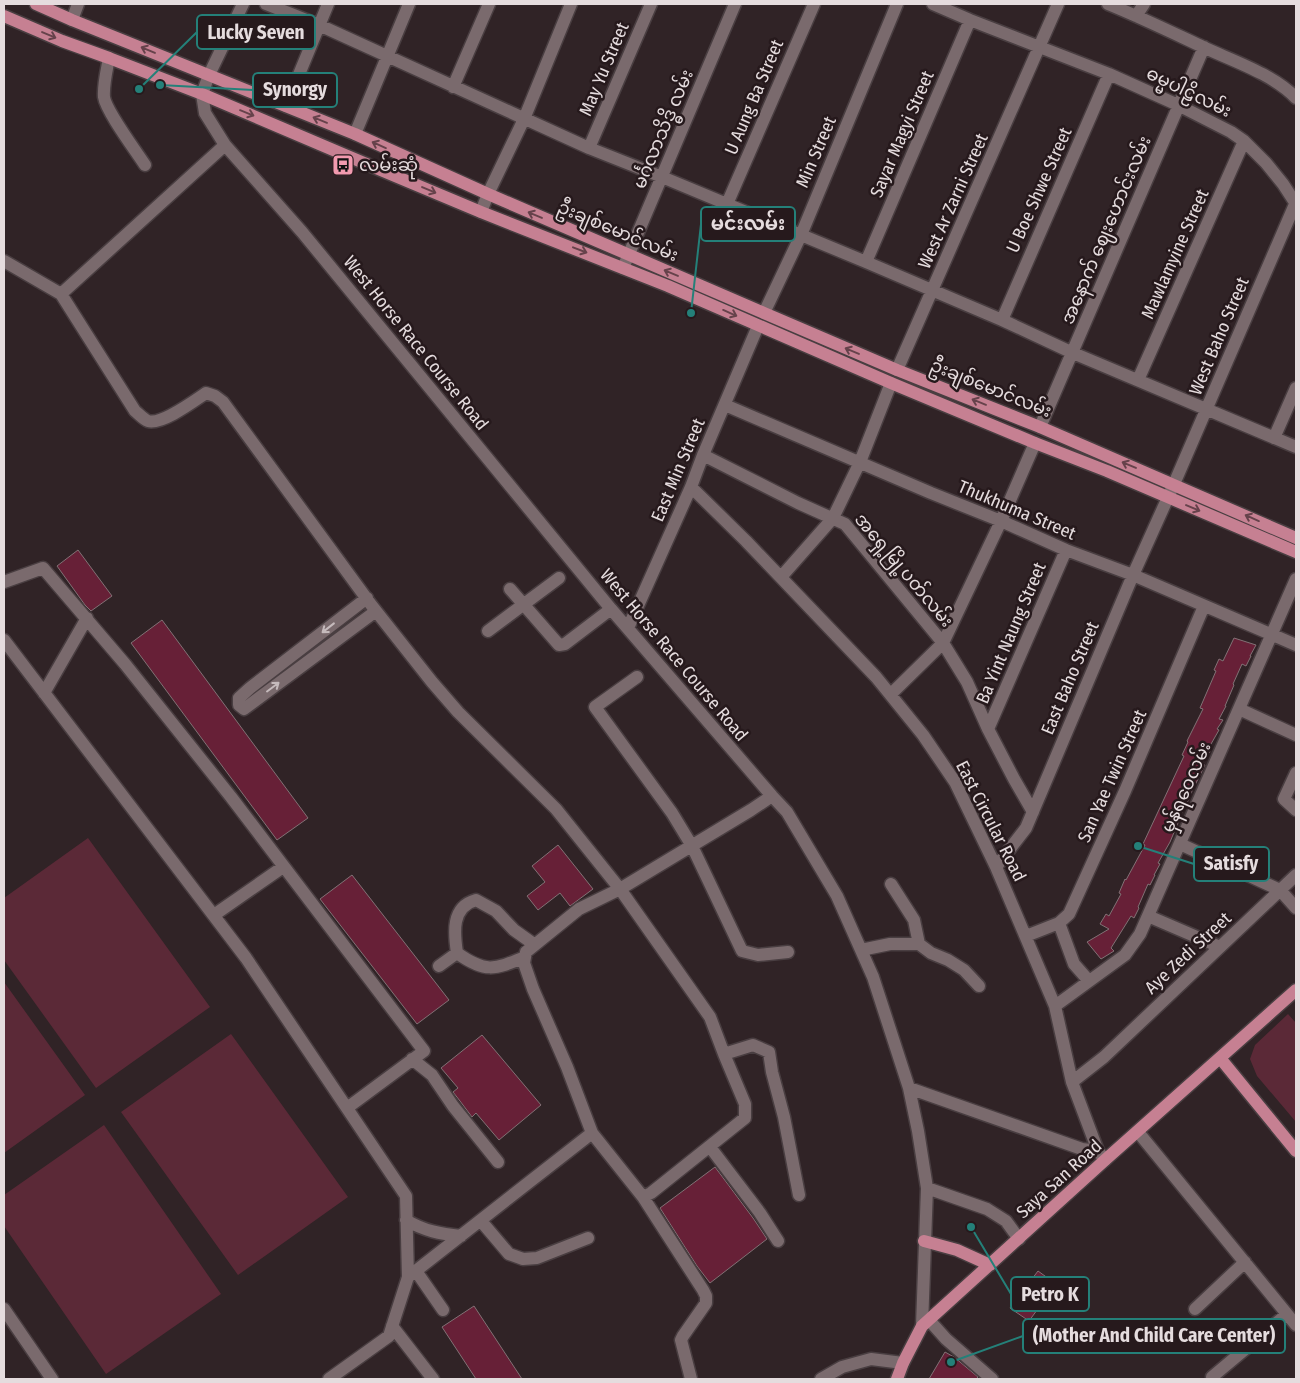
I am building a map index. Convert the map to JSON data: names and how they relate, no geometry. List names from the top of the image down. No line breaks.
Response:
{"streets":{"main road":["ဦးချစ်မောင်လမ်း","Saya San Road"],"street":["May Yu Street","ဓမ္မပါဠိလမ်း","U Aung Ba Street","မင်္ဂလာသိဒ္ဓိ လမ်း","Sayar Magyi Street","Min Street","U Boe Shwe Street","West Ar Zarni Street","အနောက် ဈေးဟောင်းလမ်း","Mawlamyine Street","West Baho Street","West Horse Race Course Road","East Min Street","Thukhuma Street","အရှေ့မြို့ပတ်လမ်း","Ba Yint Naung Street","East Baho Street","San Yae Twin Street","မှန်ရဝေလမ်း","East Circular Road","Aye Zedi Street"]},"crossings":[["ဓမ္မပါဠိလမ်း","Sayar Magyi Street"],["ဓမ္မပါဠိလမ်း","U Boe Shwe Street"],["ဓမ္မပါဠိလမ်း","West Ar Zarni Street"],["ဓမ္မပါဠိလမ်း","အနောက် ဈေးဟောင်းလမ်း"],["ဓမ္မပါဠိလမ်း","Mawlamyine Street"],["ဓမ္မပါဠိလမ်း","West Baho Street"],["မင်္ဂလာသိဒ္ဓိ လမ်း","ဦးချစ်မောင်လမ်း"],["Min Street","ဦးချစ်မောင်လမ်း"],["West Ar Zarni Street","ဦးချစ်မောင်လမ်း"],["အနောက် ဈေးဟောင်းလမ်း","ဦးချစ်မောင်လမ်း"],["ဦးချစ်မောင်လမ်း","West Baho Street"],["ဦးချစ်မောင်လမ်း","West Horse Race Course Road"],["ဦးချစ်မောင်လမ်း","East Min Street"],["ဦးချစ်မောင်လမ်း","East Baho Street"],["West Baho Street","East Baho Street"],["West Horse Race Course Road","East Min Street"],["West Horse Race Course Road","Saya San Road"],["East Min Street","Thukhuma Street"],["East Min Street","အရှေ့မြို့ပတ်လမ်း"],["East Min Street","East Circular Road"],["Thukhuma Street","Ba Yint Naung Street"],["Thukhuma Street","East Baho Street"],["Thukhuma Street","San Yae Twin Street"],["Thukhuma Street","မှန်ရဝေလမ်း"],["အရှေ့မြို့ပတ်လမ်း","Ba Yint Naung Street"],["အရှေ့မြို့ပတ်လမ်း","East Baho Street"],["East Baho Street","East Circular Road"],["San Yae Twin Street","East Circular Road"],["မှန်ရဝေလမ်း","East Circular Road"],["East Circular Road","Aye Zedi Street"],["East Circular Road","Saya San Road"]],"places":{"other":["Synorgy","Lucky Seven","မင်းလမ်း","Satisfy","Petro K","(Mother And Child Care Center)"],"bus stop":["လမ်းဆုံ"]}}
